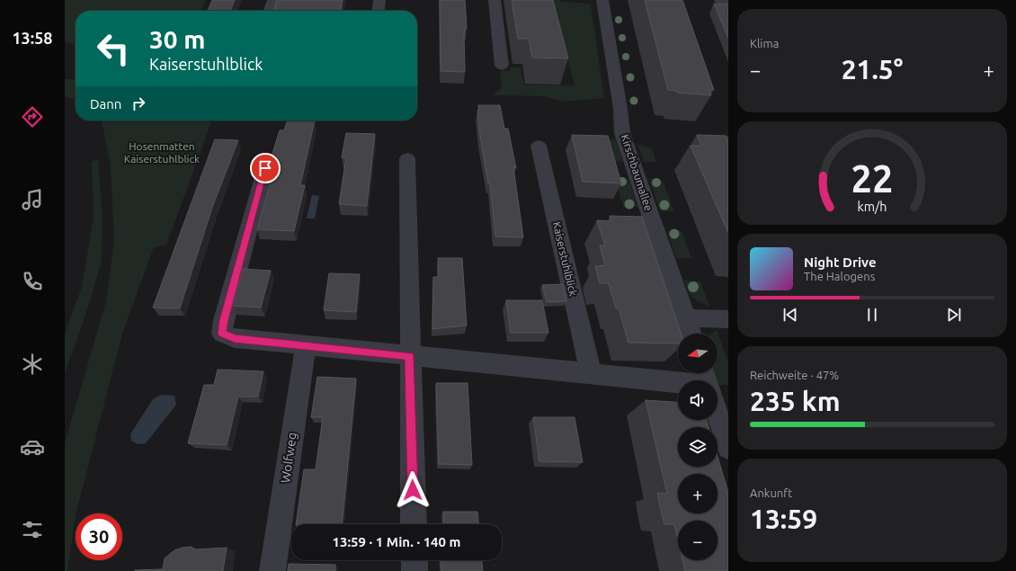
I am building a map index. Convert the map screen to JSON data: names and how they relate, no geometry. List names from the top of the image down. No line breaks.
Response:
{"streets":{"street":["Kirschbaumallee","Kaiserstuhlblick","Wolfweg"]},"parks":["Hosenmatten Kaiserstuhlblick"],"north":"left","page":{"tabs":"13:58","tile":["Klima",["Reichweite · 47%","235 km"],["Ankunft","13:59"]],"turn":["30 m","Kaiserstuhlblick"],"heat":["−","21.5°","+"],"then":"Dann","song":["Night Drive","The Halogens"],"map_buttons":["+","−"],"limit":"30","trip":"13:59 · 1 Min. · 140 m","gauge":["22","km/h"]}}
